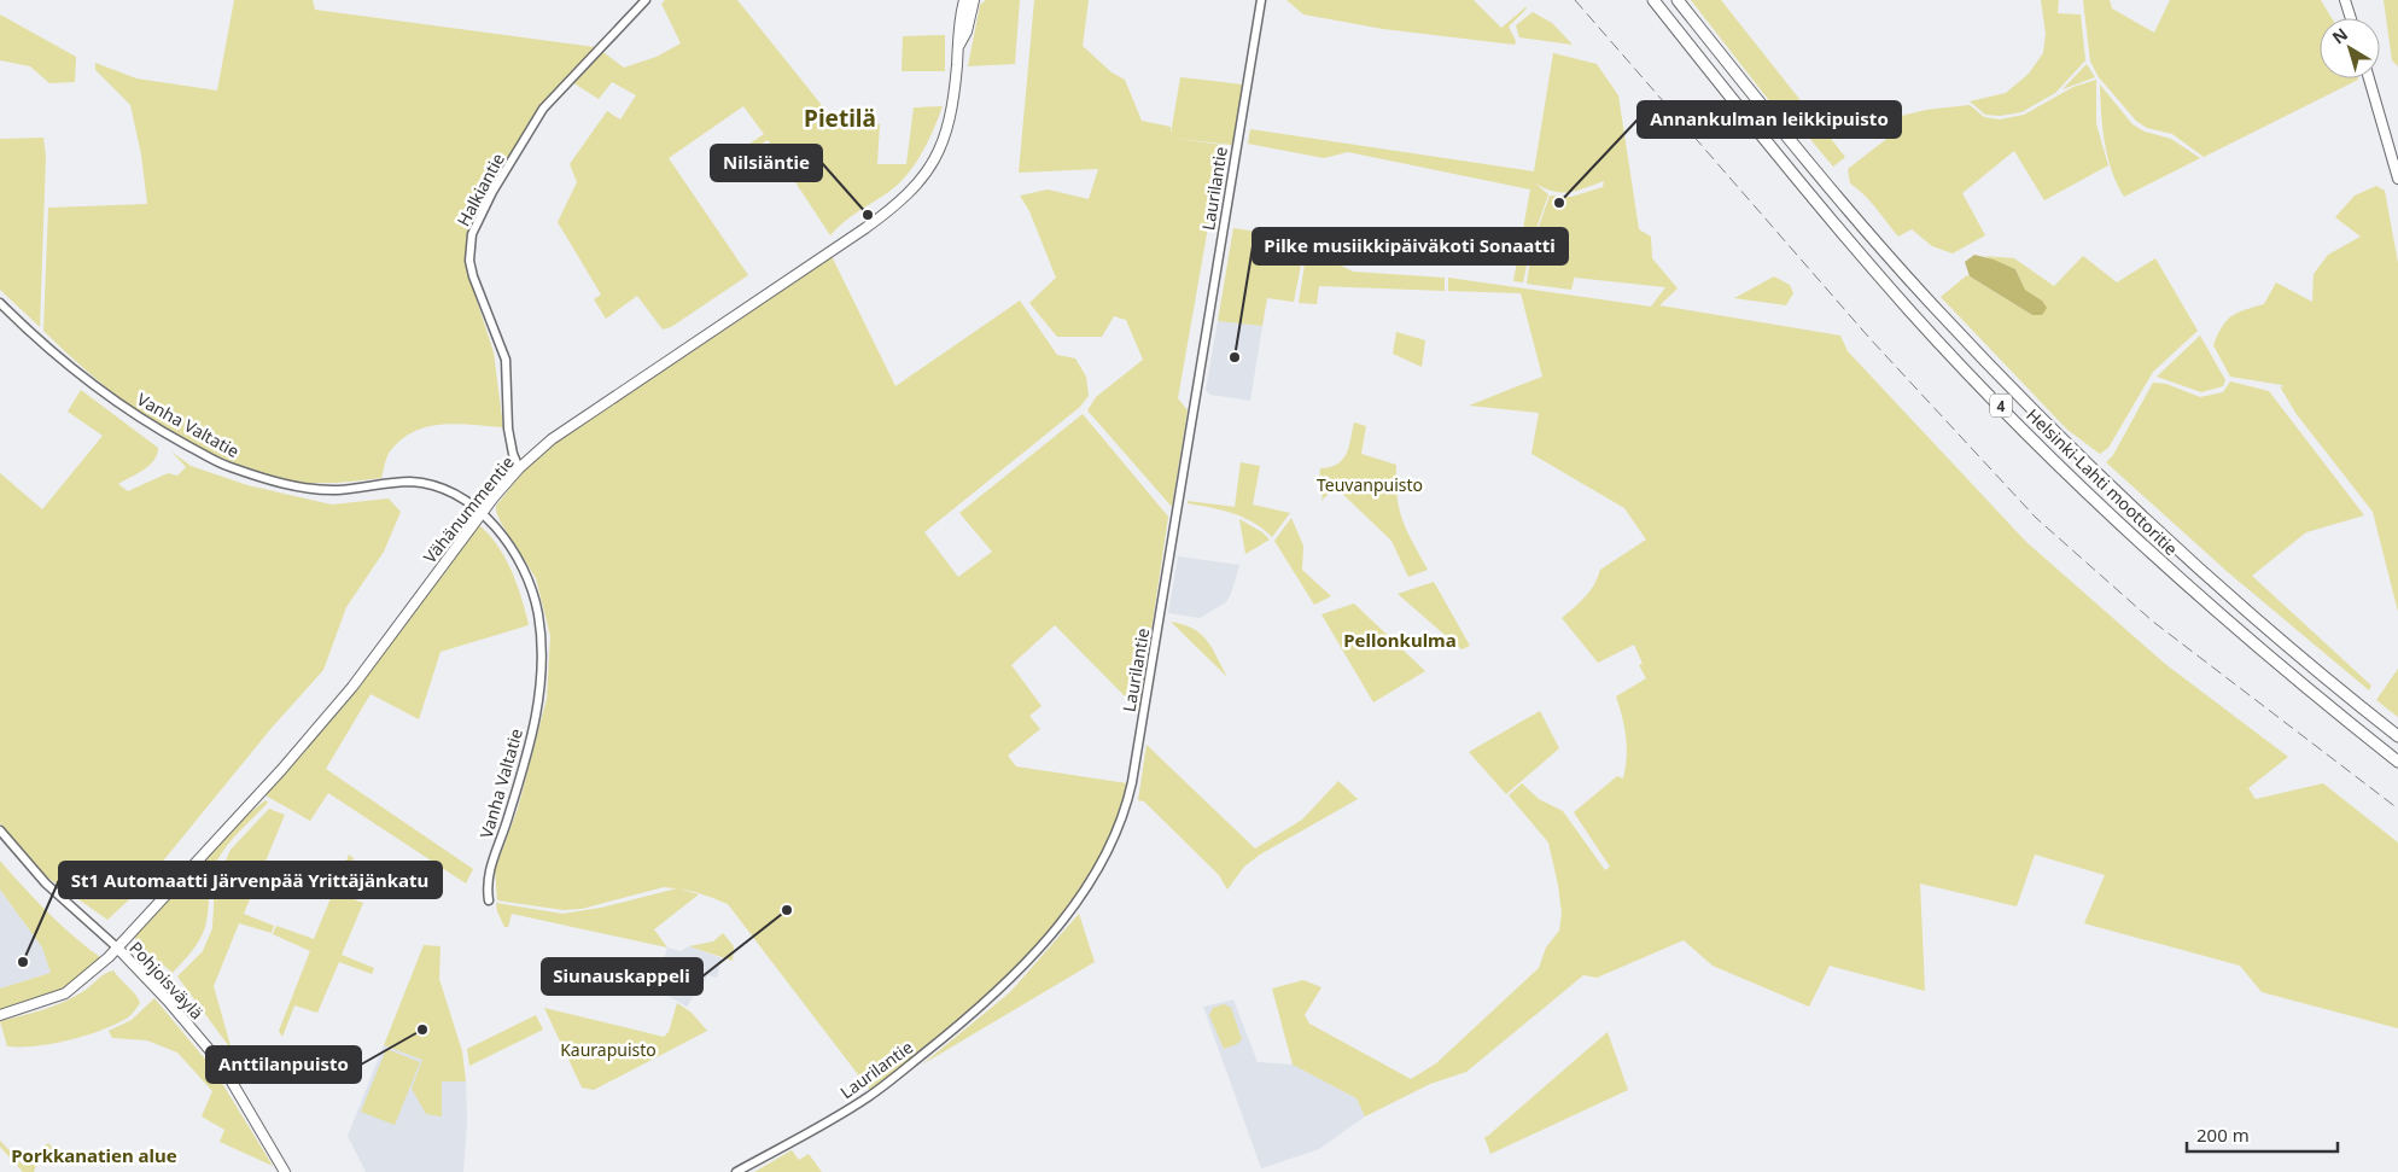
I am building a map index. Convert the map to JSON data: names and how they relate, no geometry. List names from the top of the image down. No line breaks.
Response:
{"streets":{"highway":["4","Helsinki-Lahti moottoritie"],"main road":["Vähänummentie","Pohjoisväylä"],"street":["Laurilantie","Halkiantie","Vanha Valtatie"]},"crossings":[["Halkiantie","Vähänummentie"],["Vanha Valtatie","Vähänummentie"],["Vähänummentie","Pohjoisväylä"]],"districts":["Pietilä","Pellonkulma","Porkkanatien alue"],"parks":["Teuvanpuisto","Kaurapuisto"],"places":["Annankulman leikkipuisto","Nilsiäntie","Pilke musiikkipäiväkoti Sonaatti","Siunauskappeli","St1 Automaatti Järvenpää Yrittäjänkatu","Anttilanpuisto"],"scale_bar":"200 m","north":"top left"}
